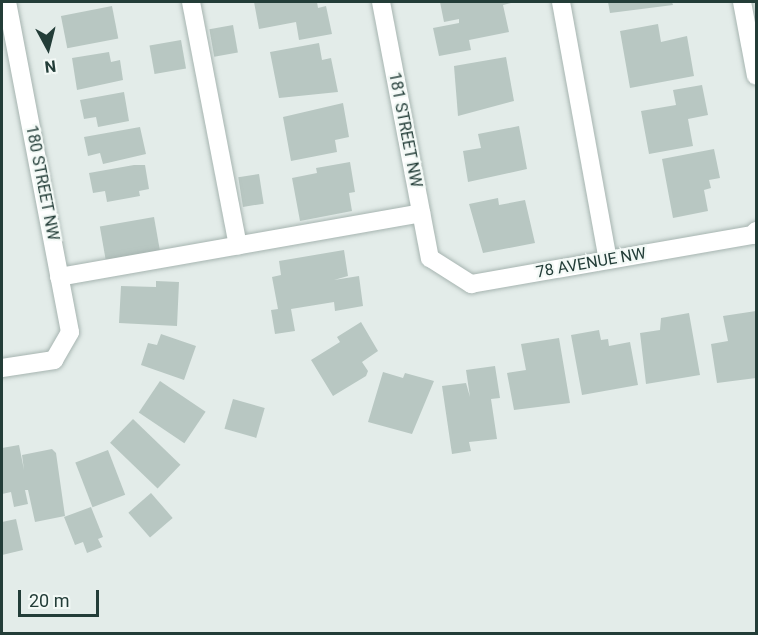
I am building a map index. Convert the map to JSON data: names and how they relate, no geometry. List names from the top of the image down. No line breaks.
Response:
{"streets":{"street":["181 STREET NW","180 STREET NW","78 AVENUE NW"]},"crossings":[["181 STREET NW","78 AVENUE NW"]],"scale_bar":"20 m","north":"bottom"}
